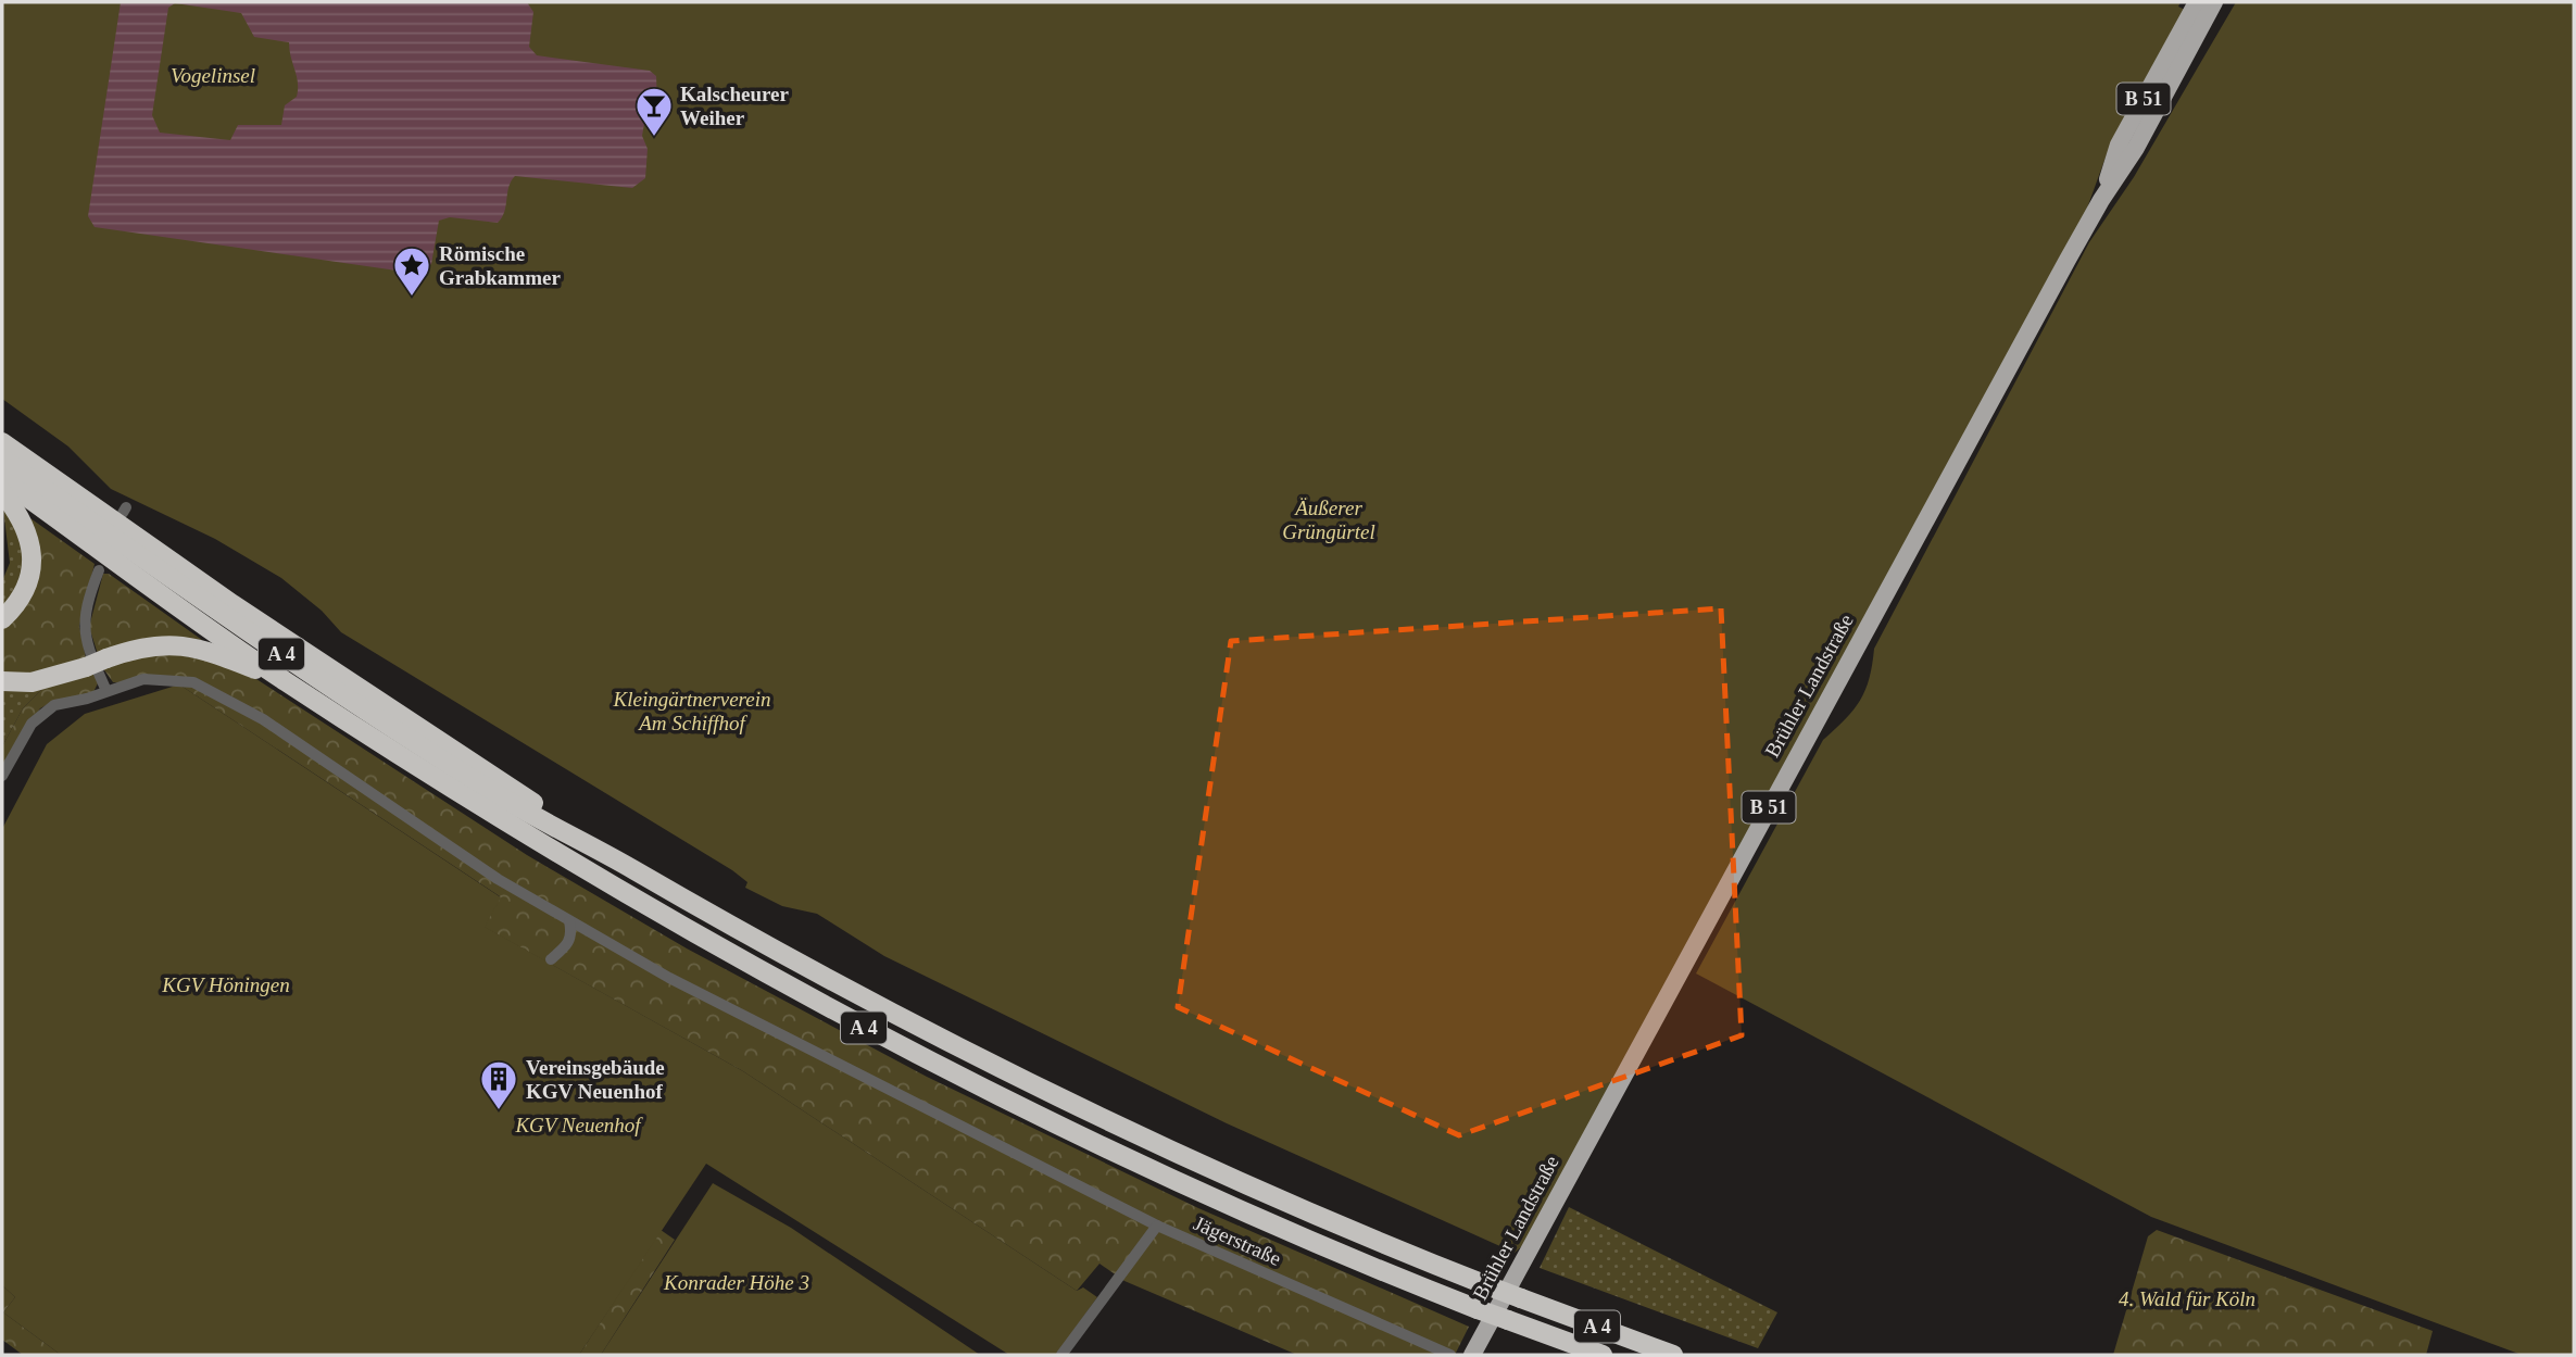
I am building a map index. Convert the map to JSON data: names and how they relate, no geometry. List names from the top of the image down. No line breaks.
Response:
{"streets":{"highway":["A 4"],"main road":["B 51","Brühler Landstraße"],"street":["Jägerstraße"]},"parks":["Vogelinsel","Äußerer Grüngürtel","Kleingärtnerverein Am Schiffhof","KGV Höningen","KGV Neuenhof","Konrader Höhe 3","4. Wald für Köln"],"places":{"bar":["Kalscheurer Weiher"],"place":["Römische Grabkammer"],"building":["Vereinsgebäude KGV Neuenhof"]}}
